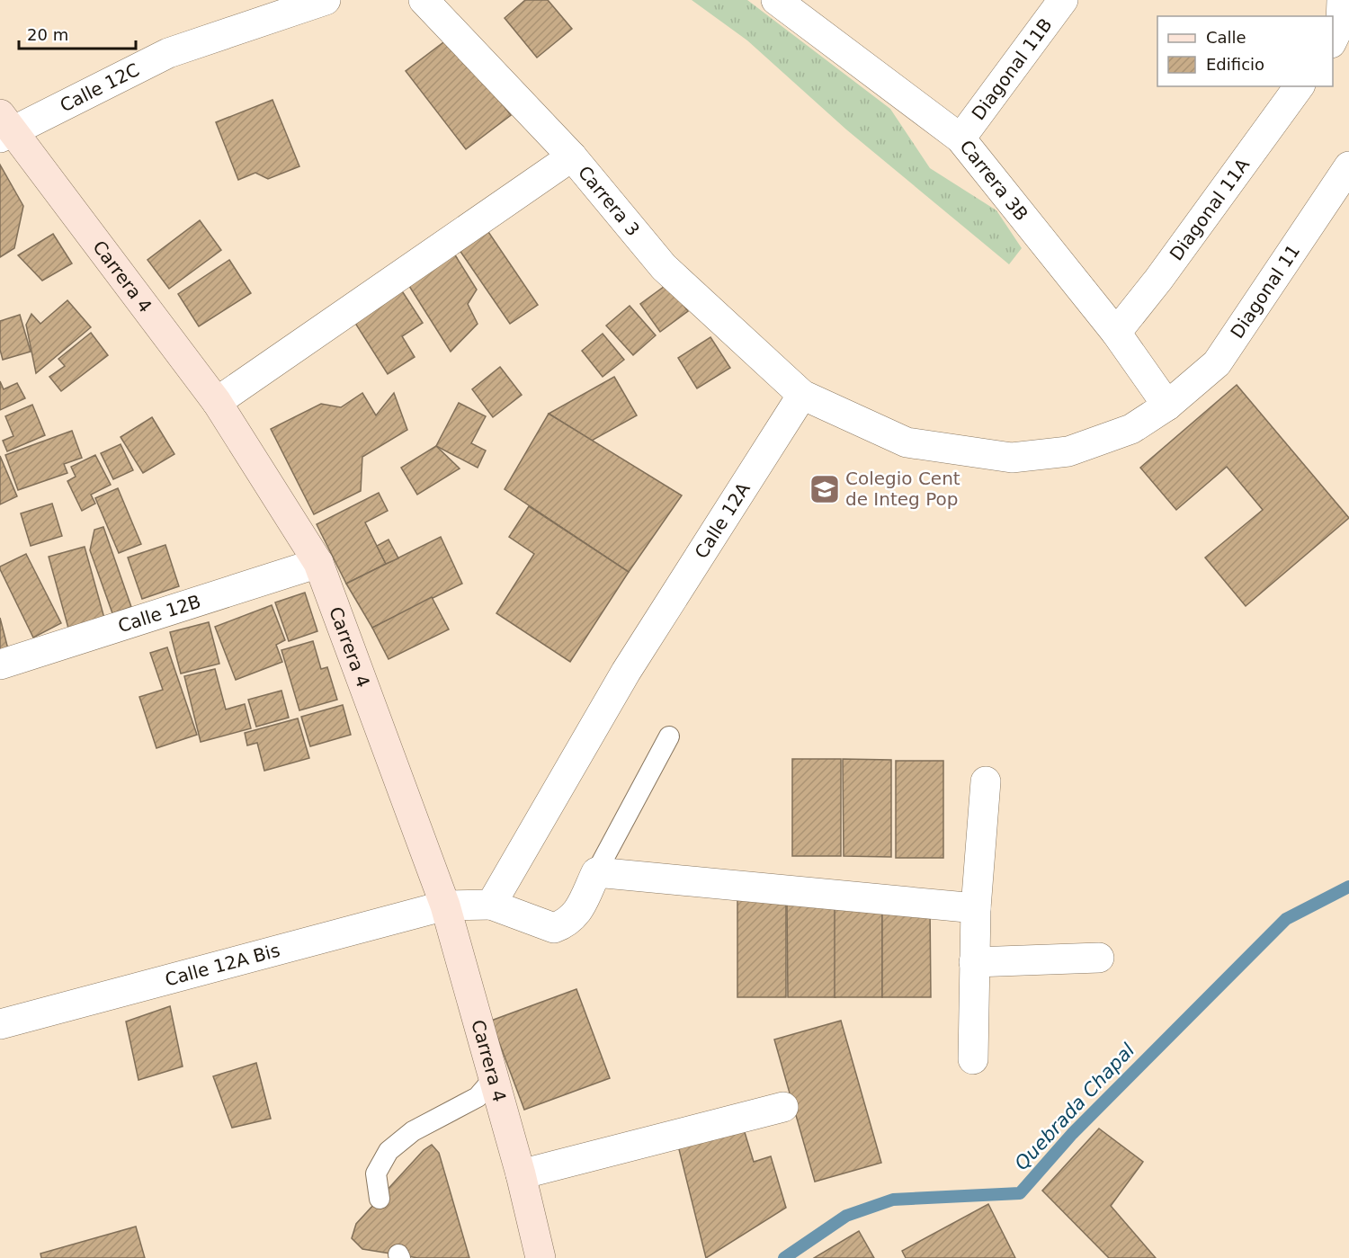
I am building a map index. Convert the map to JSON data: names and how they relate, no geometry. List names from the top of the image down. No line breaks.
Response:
{"streets":{"street":["Diagonal 11B","Calle 12C","Carrera 3B","Carrera 3","Diagonal 11A","Carrera 4","Diagonal 11","Calle 12A","Calle 12B","Calle 12A Bis"]},"crossings":[["Diagonal 11B","Carrera 3B"],["Calle 12C","Carrera 4"],["Carrera 3B","Diagonal 11A"],["Carrera 3B","Diagonal 11"],["Carrera 3","Diagonal 11"],["Carrera 3","Calle 12A"],["Carrera 4","Calle 12B"],["Carrera 4","Calle 12A Bis"],["Diagonal 11","Calle 12A"]],"water":["Quebrada Chapal"],"places":{"school or university":["Colegio Cent de Integ Pop"]},"legend":["Calle","Edificio"],"scale_bar":"20 m"}
